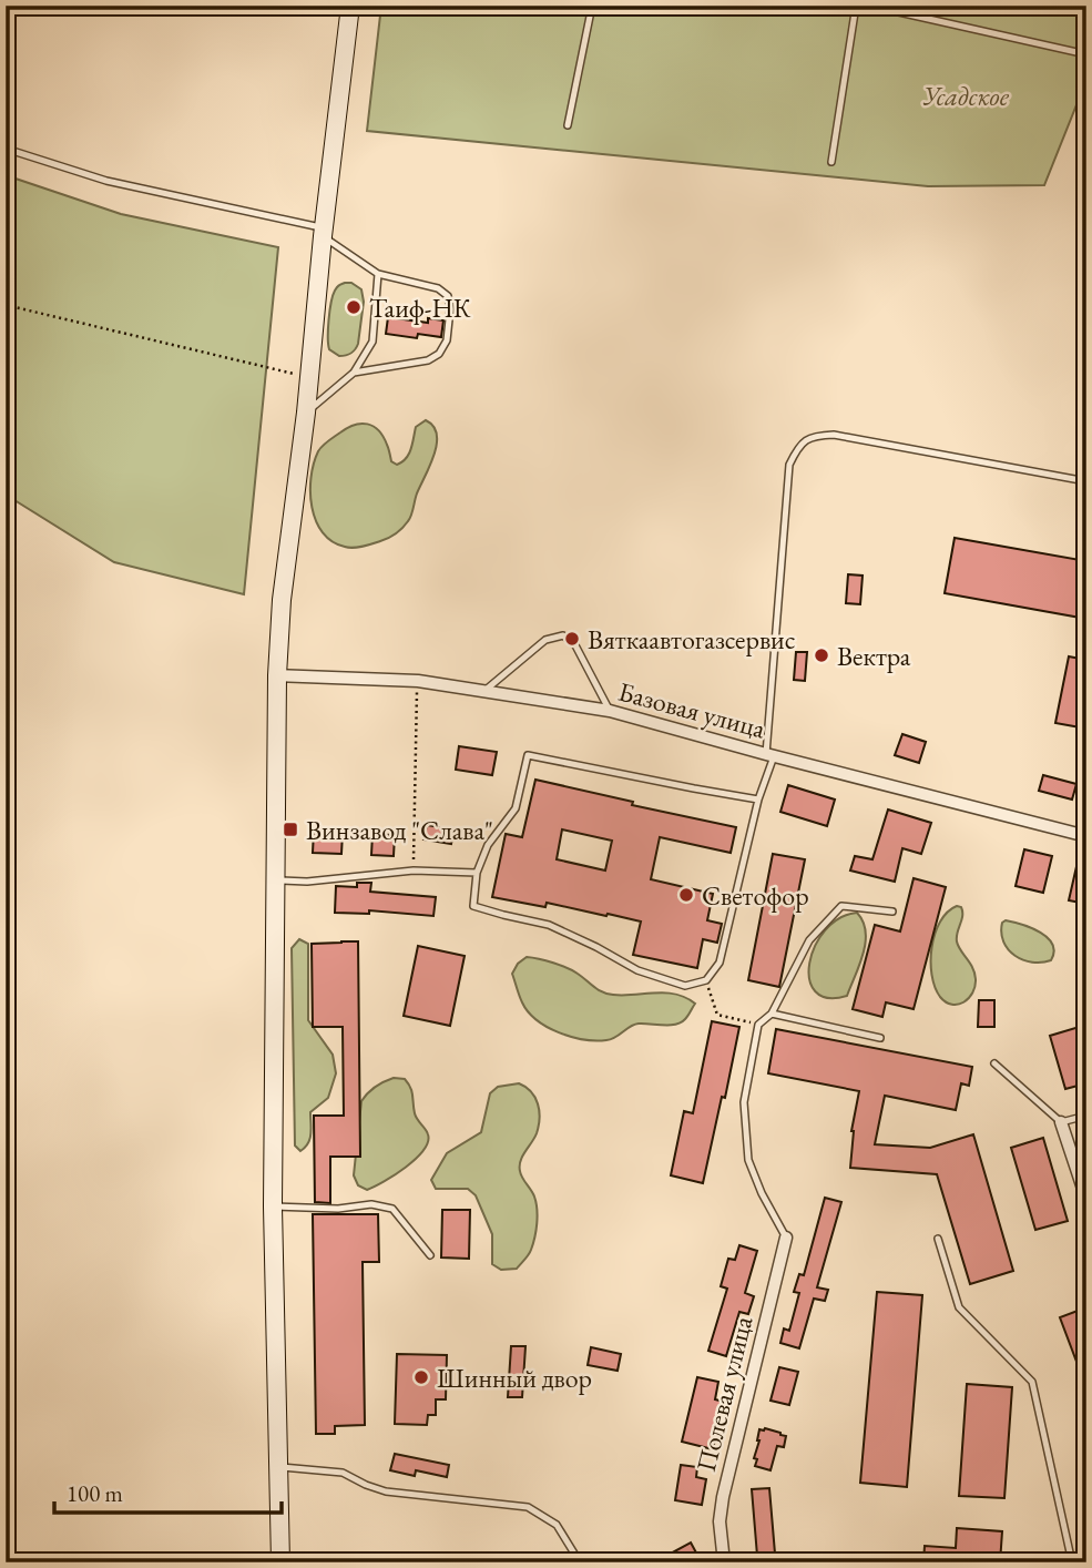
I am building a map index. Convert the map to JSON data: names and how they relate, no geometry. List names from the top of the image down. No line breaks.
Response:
{"streets":{"street":["Базовая улица","Полевая улица"]},"parks":["Усадское"],"places":{"other":["Таиф-НК","Вяткаавтогазсервис","Вектра","Светофор","Шинный двор"],"transit":["Винзавод \"Слава\""]},"scale_bar":"100 m"}
